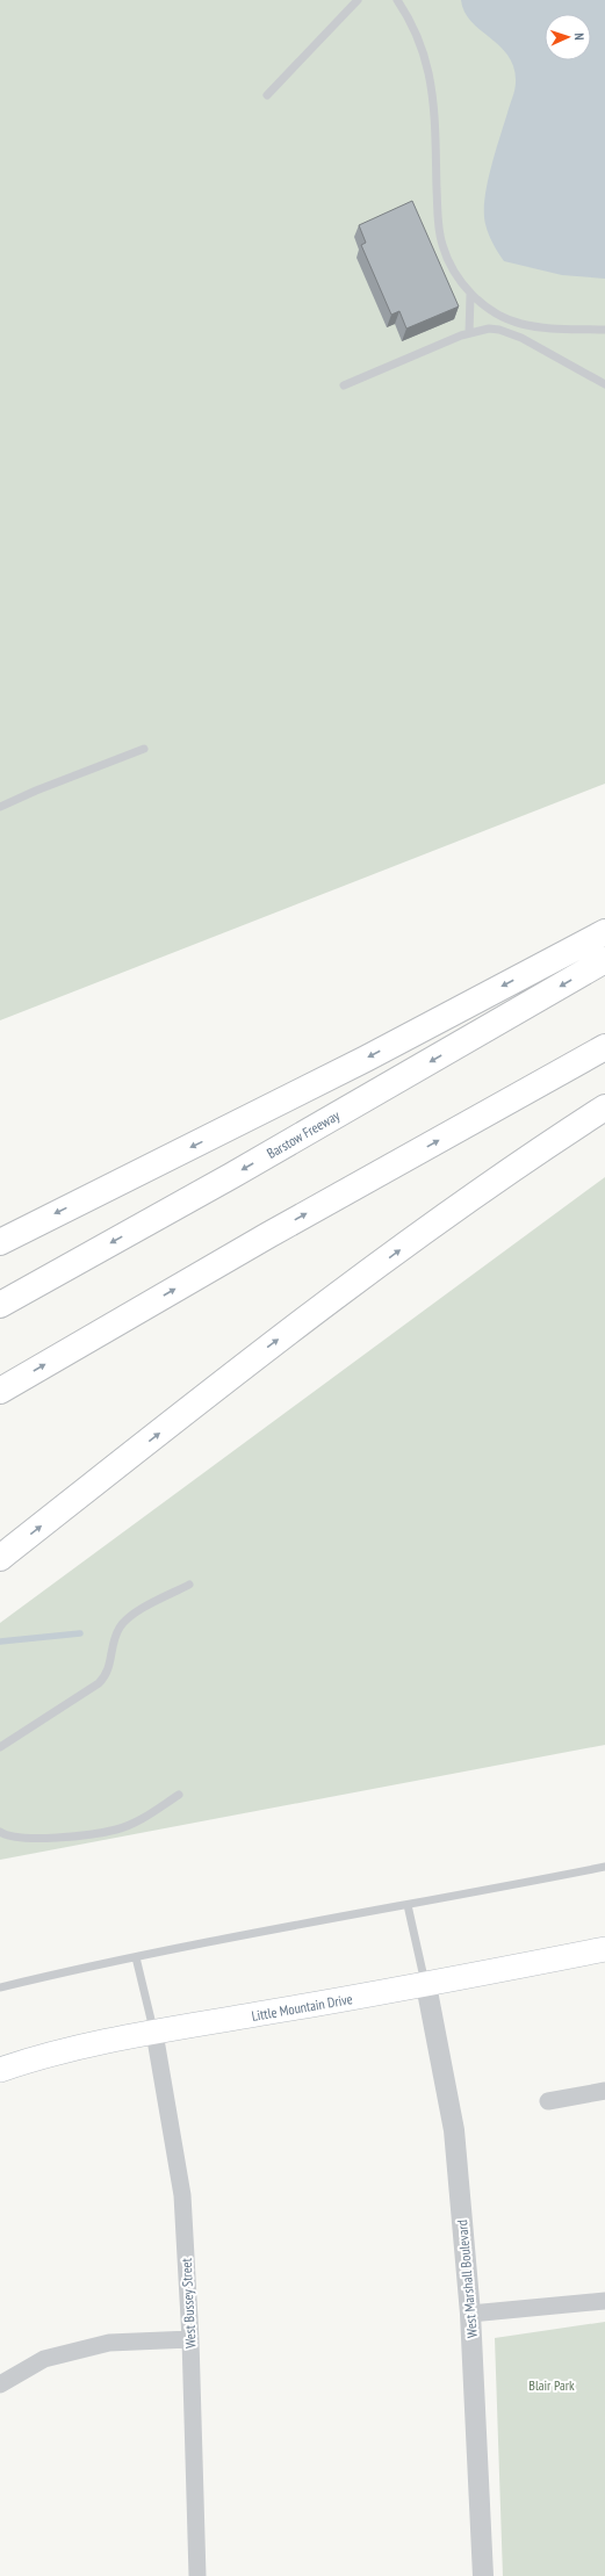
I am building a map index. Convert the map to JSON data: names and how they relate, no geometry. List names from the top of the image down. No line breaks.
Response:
{"streets":{"highway":["Barstow Freeway"],"main road":["Little Mountain Drive"],"street":["West Marshall Boulevard","West Bussey Street"]},"crossings":[["Little Mountain Drive","West Marshall Boulevard"],["Little Mountain Drive","West Bussey Street"]],"parks":["Blair Park"],"north":"right"}
